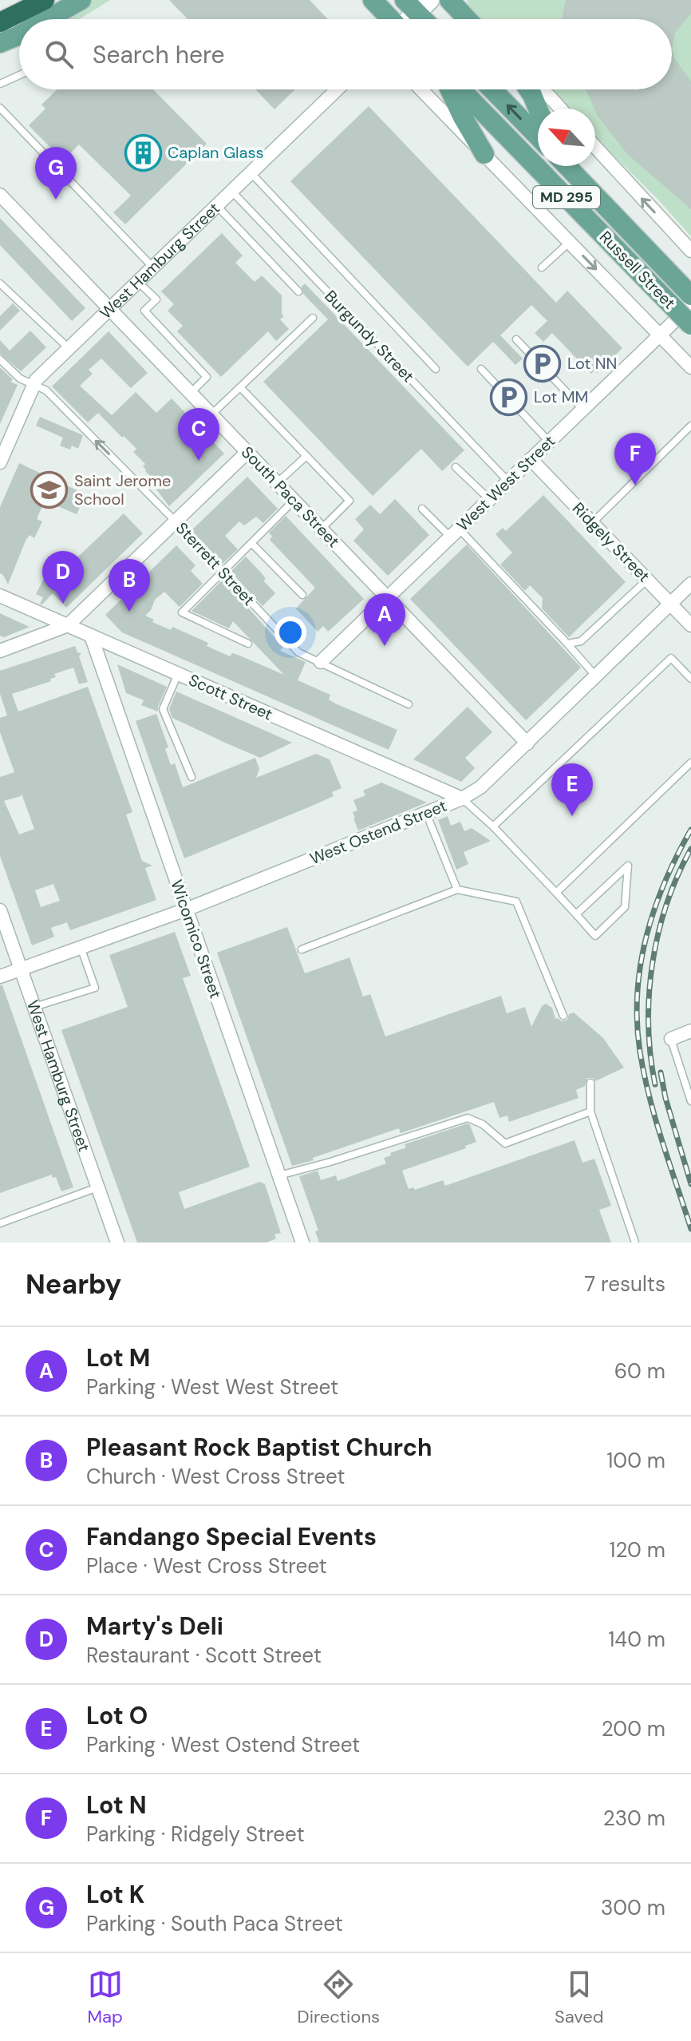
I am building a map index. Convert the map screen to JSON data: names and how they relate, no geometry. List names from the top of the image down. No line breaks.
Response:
{"streets":{"main road":["MD 295","Russell Street"],"street":["West Hamburg Street","West West Street","South Paca Street","Ridgely Street","Scott Street","West Ostend Street","Wicomico Street"],"lane":["Burgundy Street","Sterrett Street"]},"crossings":[["West Hamburg Street","Burgundy Street"],["West Hamburg Street","South Paca Street"],["West Hamburg Street","Sterrett Street"],["West Hamburg Street","West Ostend Street"],["Burgundy Street","West West Street"],["West West Street","South Paca Street"],["West West Street","Ridgely Street"],["West West Street","Sterrett Street"],["South Paca Street","West Ostend Street"],["Ridgely Street","West Ostend Street"],["Scott Street","West Ostend Street"],["Scott Street","Wicomico Street"],["West Ostend Street","Wicomico Street"]],"one_way":["Sterrett Street"],"places":{"building":["Caplan Glass"],"parking":["Lot NN","Lot MM"],"school or university":["Saint Jerome School"]},"north":"top left","page":{"search":"Search here","pins":["G","C","F","D","B","A","E"],"heading":["Nearby","7 results"],"list":[{"mark":"A","name":"Lot M","note":"Parking · West West Street","value":"60 m"},{"mark":"B","name":"Pleasant Rock Baptist Church","note":"Church · West Cross Street","value":"100 m"},{"mark":"C","name":"Fandango Special Events","note":"Place · West Cross Street","value":"120 m"},{"mark":"D","name":"Marty's Deli","note":"Restaurant · Scott Street","value":"140 m"},{"mark":"E","name":"Lot O","note":"Parking · West Ostend Street","value":"200 m"},{"mark":"F","name":"Lot N","note":"Parking · Ridgely Street","value":"230 m"},{"mark":"G","name":"Lot K","note":"Parking · South Paca Street","value":"300 m"}],"nav":["Map","Directions","Saved"]}}
